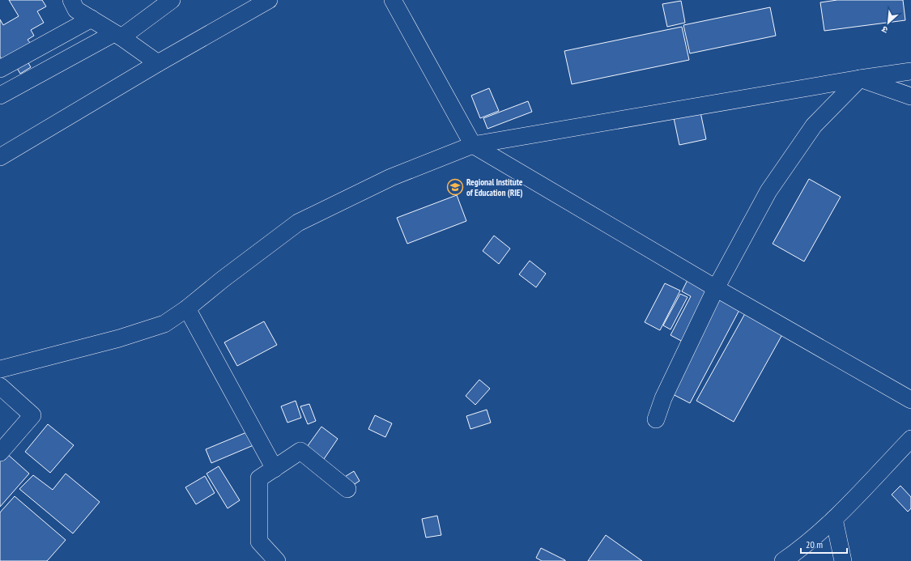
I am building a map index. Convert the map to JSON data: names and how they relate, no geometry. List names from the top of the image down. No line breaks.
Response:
{"places":{"school or university":["Regional Institute of Education (RIE)"]},"scale_bar":"20 m","north":"bottom left"}
